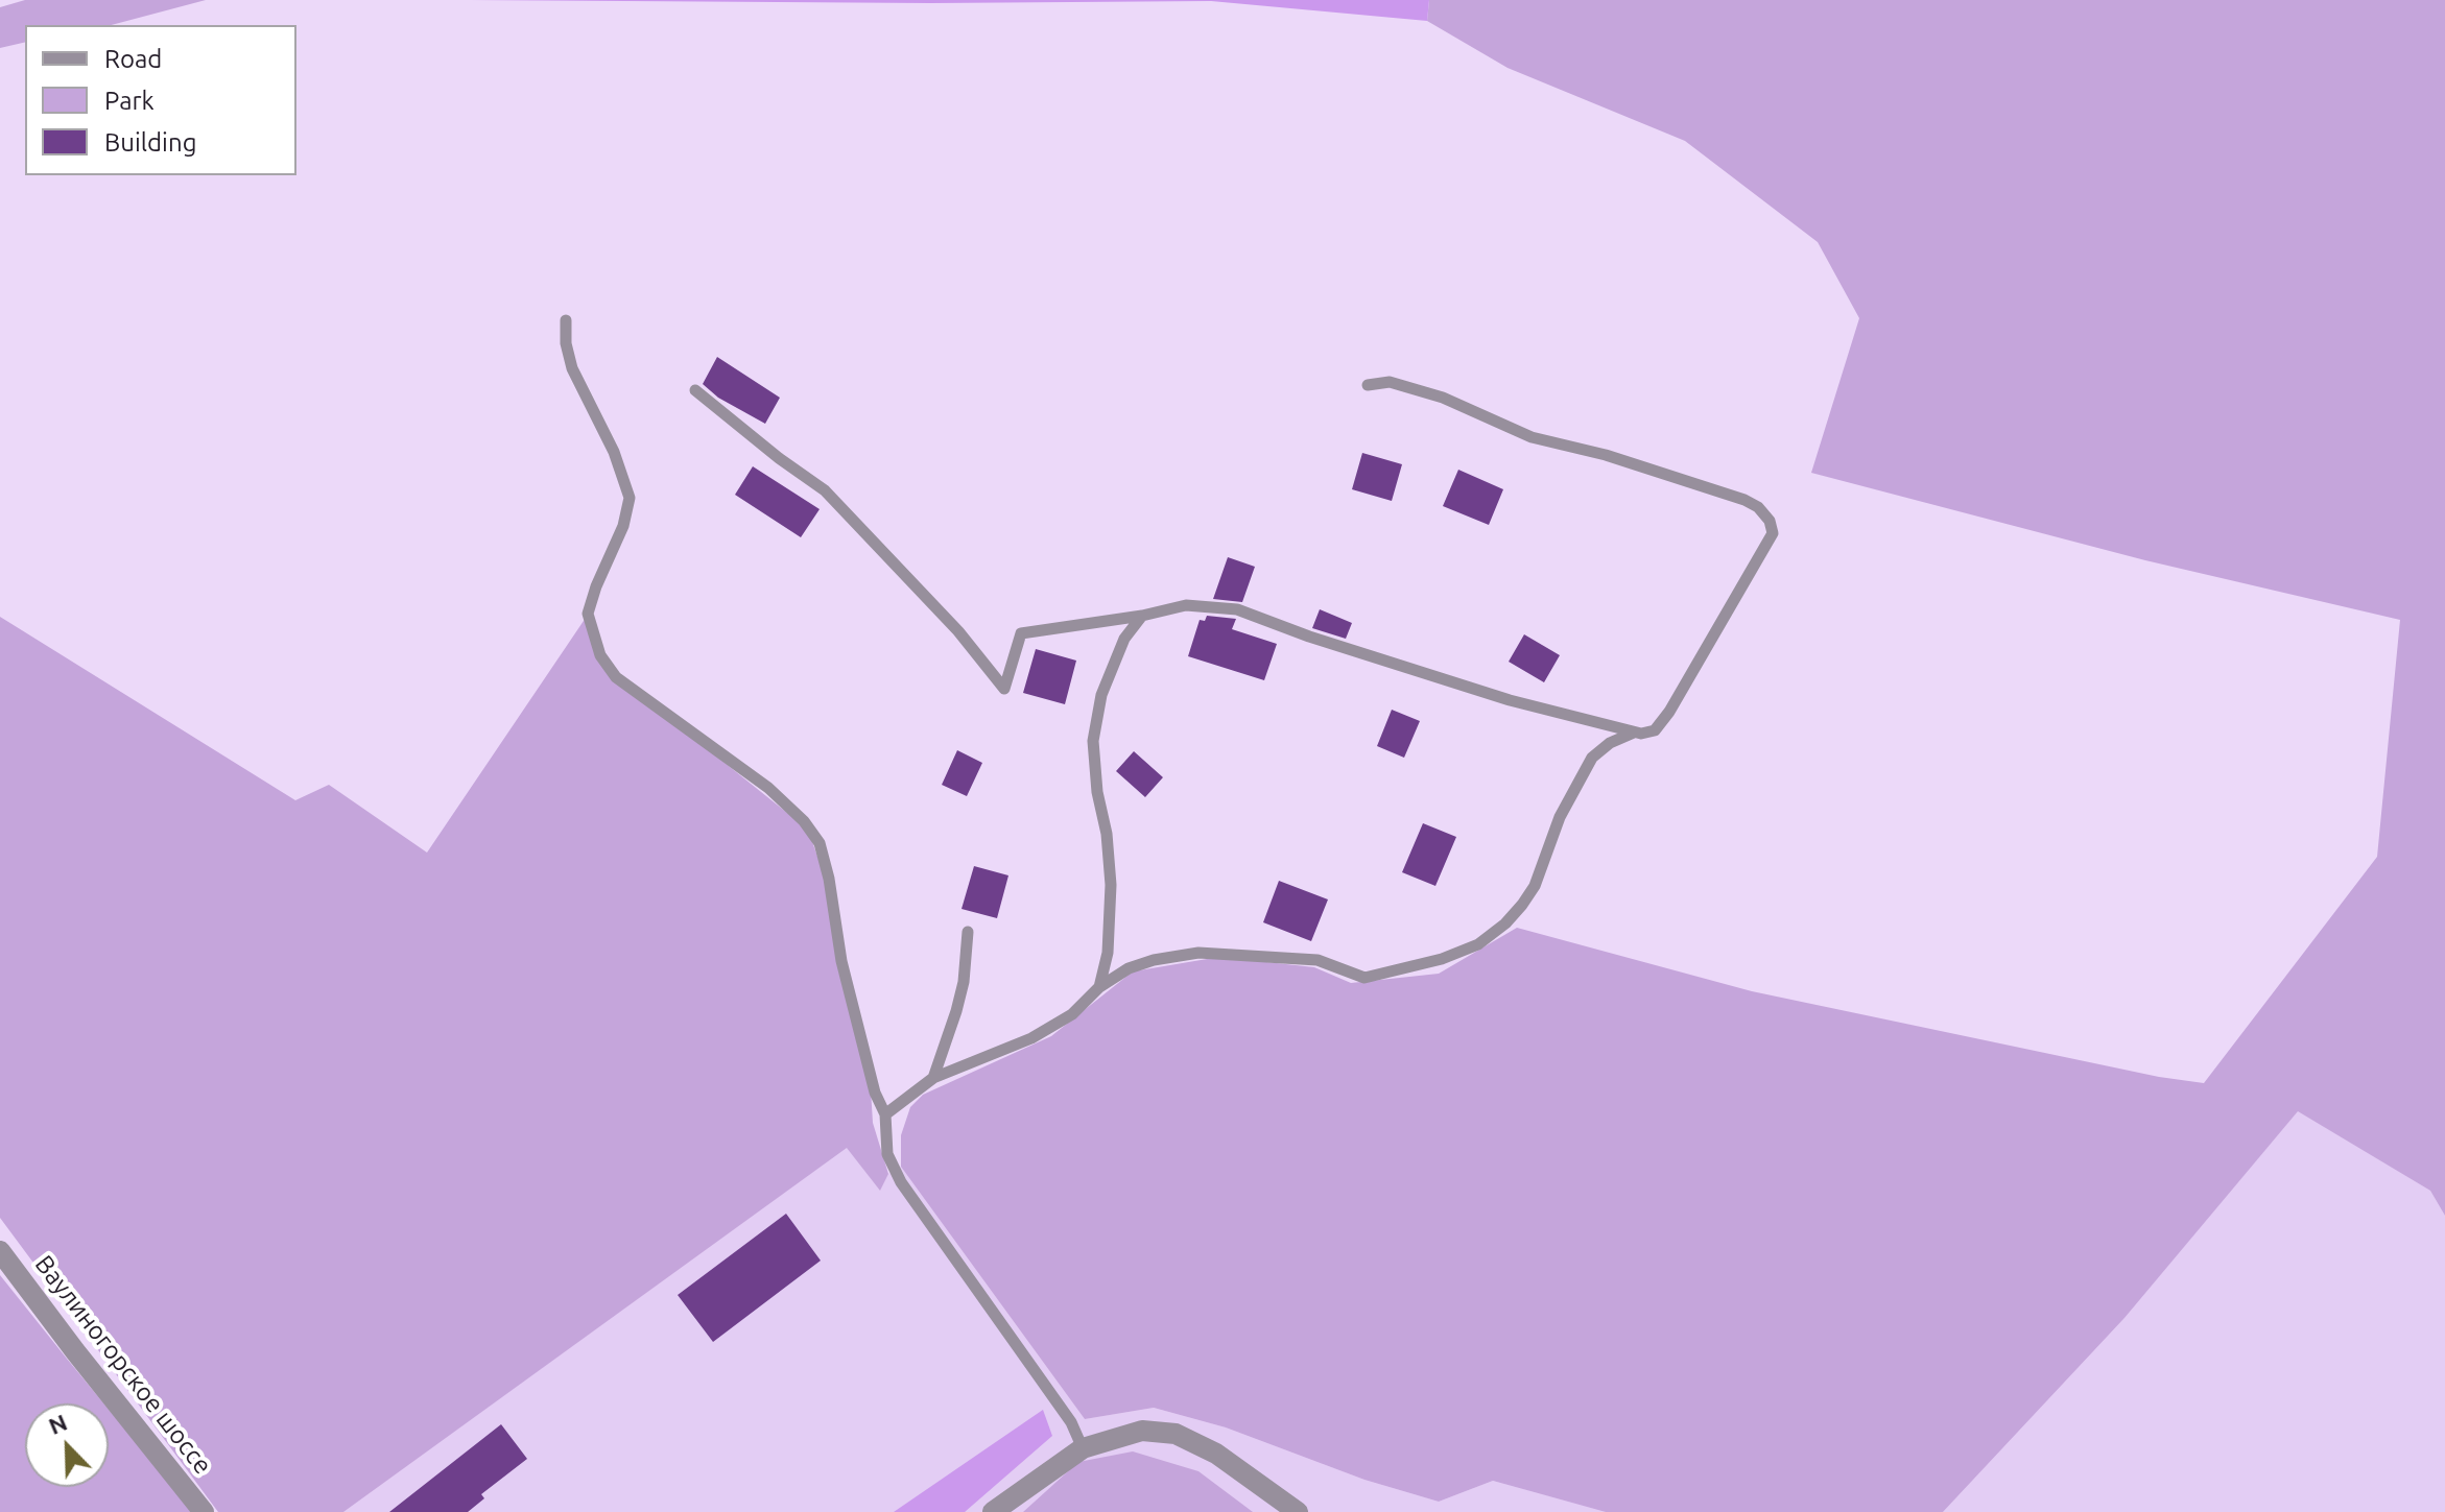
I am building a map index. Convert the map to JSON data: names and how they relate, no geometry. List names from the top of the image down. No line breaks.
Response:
{"streets":{"street":["Ваулиногорское шоссе"]},"legend":["Road","Park","Building"],"north":"top left"}
